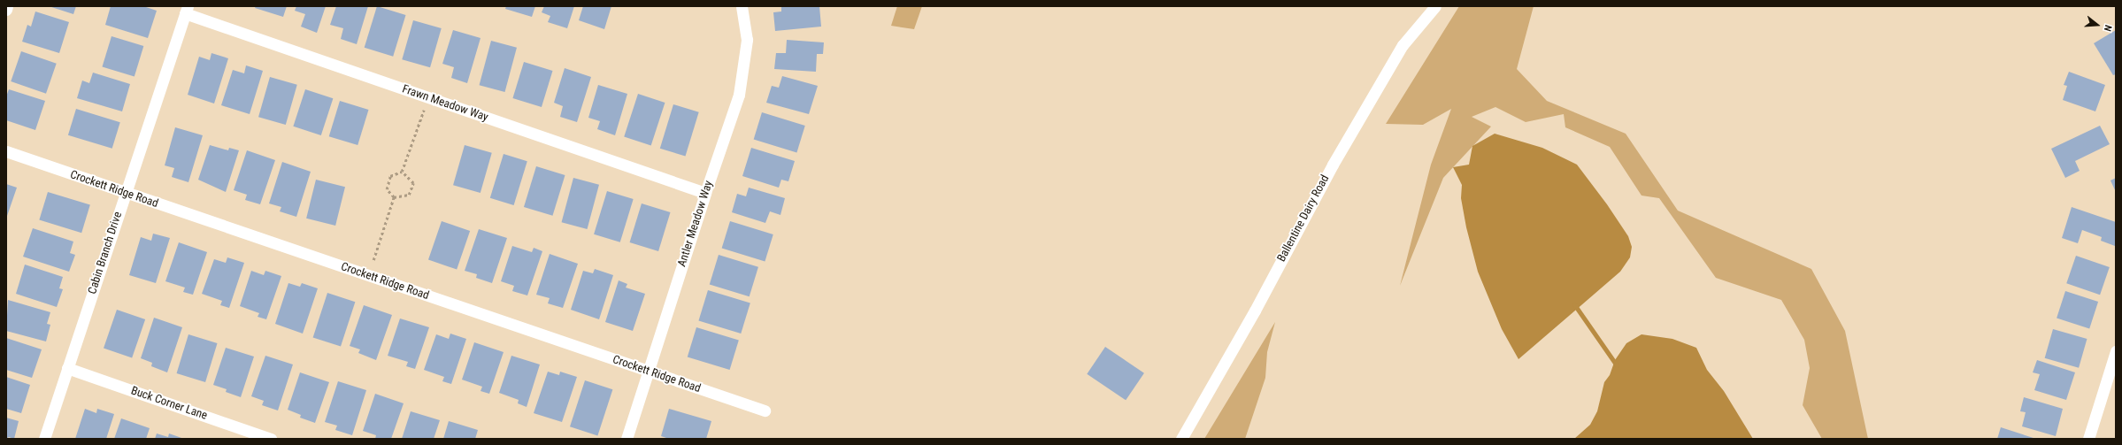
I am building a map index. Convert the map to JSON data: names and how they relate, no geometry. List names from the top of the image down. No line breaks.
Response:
{"streets":{"street":["Frawn Meadow Way","Crockett Ridge Road","Ballentine Dairy Road","Antler Meadow Way","Cabin Branch Drive","Buck Corner Lane"]},"crossings":[["Frawn Meadow Way","Antler Meadow Way"],["Frawn Meadow Way","Cabin Branch Drive"],["Crockett Ridge Road","Antler Meadow Way"],["Crockett Ridge Road","Cabin Branch Drive"],["Cabin Branch Drive","Buck Corner Lane"]],"north":"right"}
